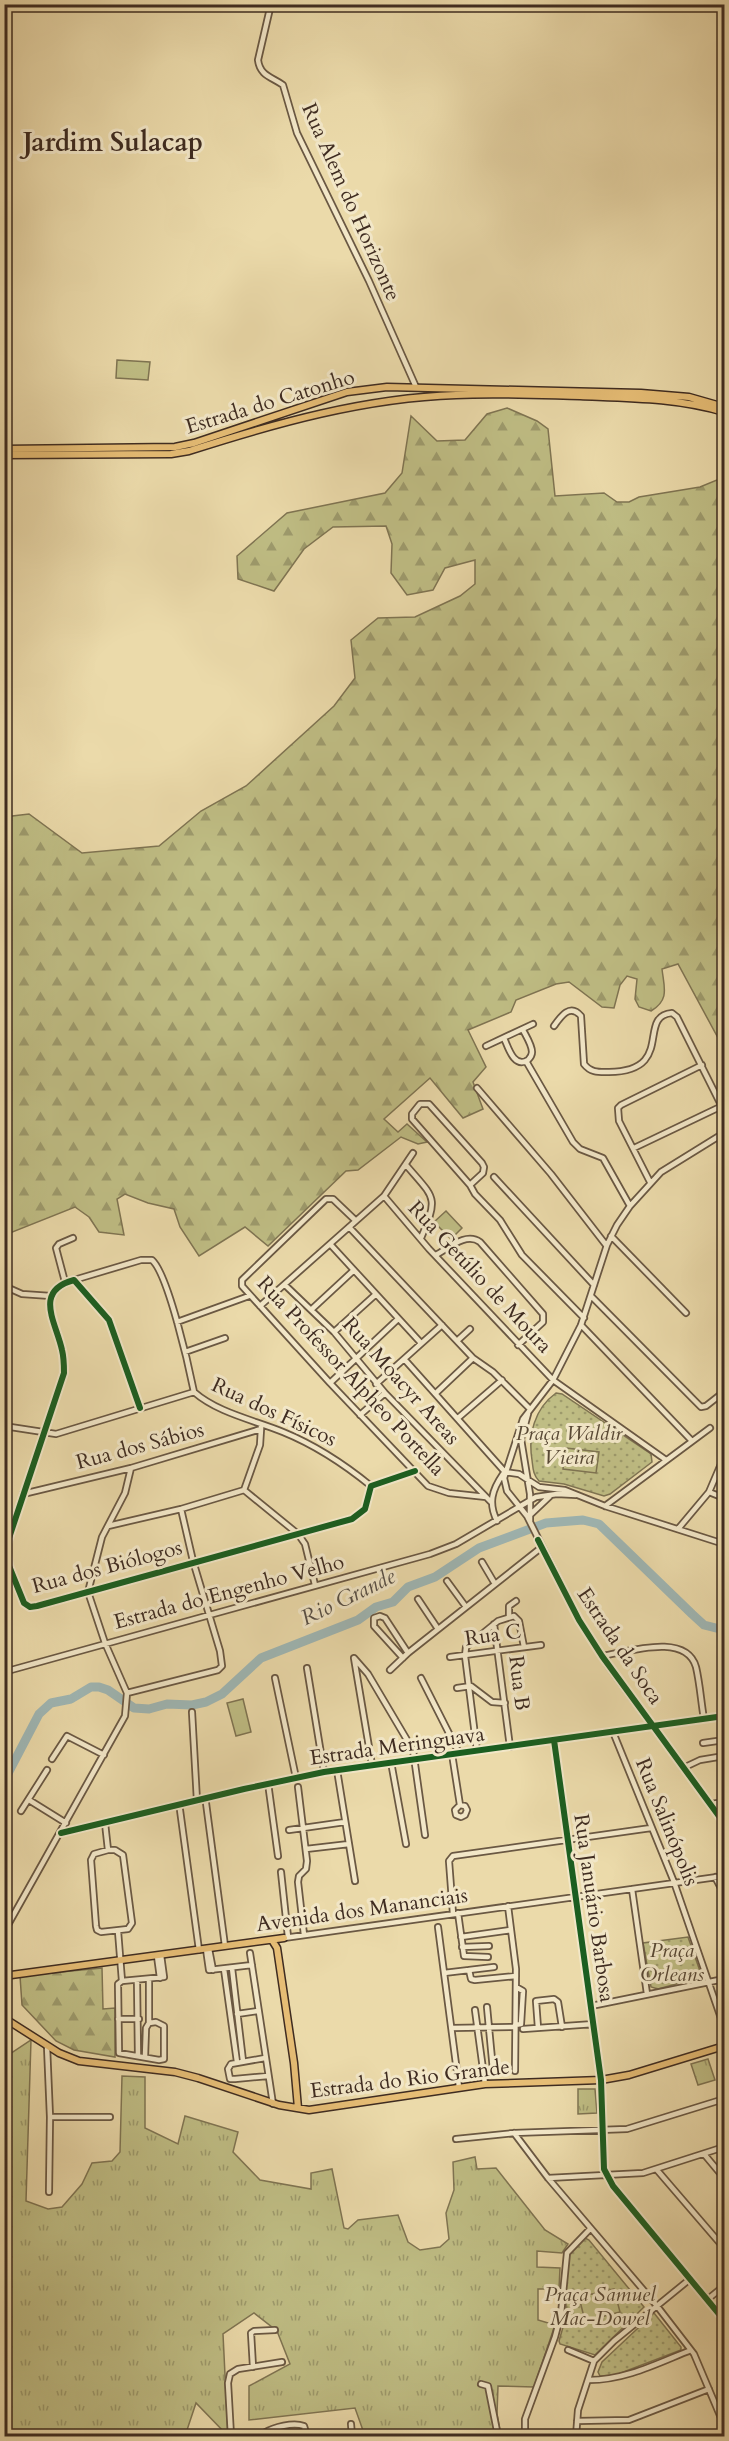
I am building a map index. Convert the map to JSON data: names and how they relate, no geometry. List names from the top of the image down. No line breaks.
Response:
{"streets":{"main road":["Estrada do Catonho","Avenida dos Mananciais","Estrada do Rio Grande"],"street":["Rua Alem do Horizonte","Rua Getúlio de Moura","Rua Professor Alpheo Portella","Rua Moacyr Areas","Rua dos Físicos","Rua dos Sábios","Rua dos Biólogos","Estrada do Engenho Velho","Rua C","Estrada da Soca","Rua B","Estrada Meringuava","Rua Salinópolis","Rua Januário Barbosa"]},"crossings":[["Rua Alem do Horizonte","Estrada do Catonho"],["Rua Professor Alpheo Portella","Rua Moacyr Areas"],["Rua dos Físicos","Rua dos Sábios"],["Rua dos Físicos","Rua dos Biólogos"],["Rua dos Sábios","Rua dos Biólogos"],["Estrada do Engenho Velho","Estrada da Soca"],["Rua C","Rua B"],["Estrada da Soca","Estrada Meringuava"],["Rua B","Estrada Meringuava"],["Estrada Meringuava","Rua Salinópolis"],["Estrada Meringuava","Rua Januário Barbosa"],["Rua Salinópolis","Avenida dos Mananciais"],["Rua Januário Barbosa","Avenida dos Mananciais"],["Rua Januário Barbosa","Estrada do Rio Grande"]],"districts":["Jardim Sulacap"],"water":["Rio Grande"],"parks":["Praça Waldir Vieira","Praça Orleans","Praça Samuel Mac-Dowel"]}
